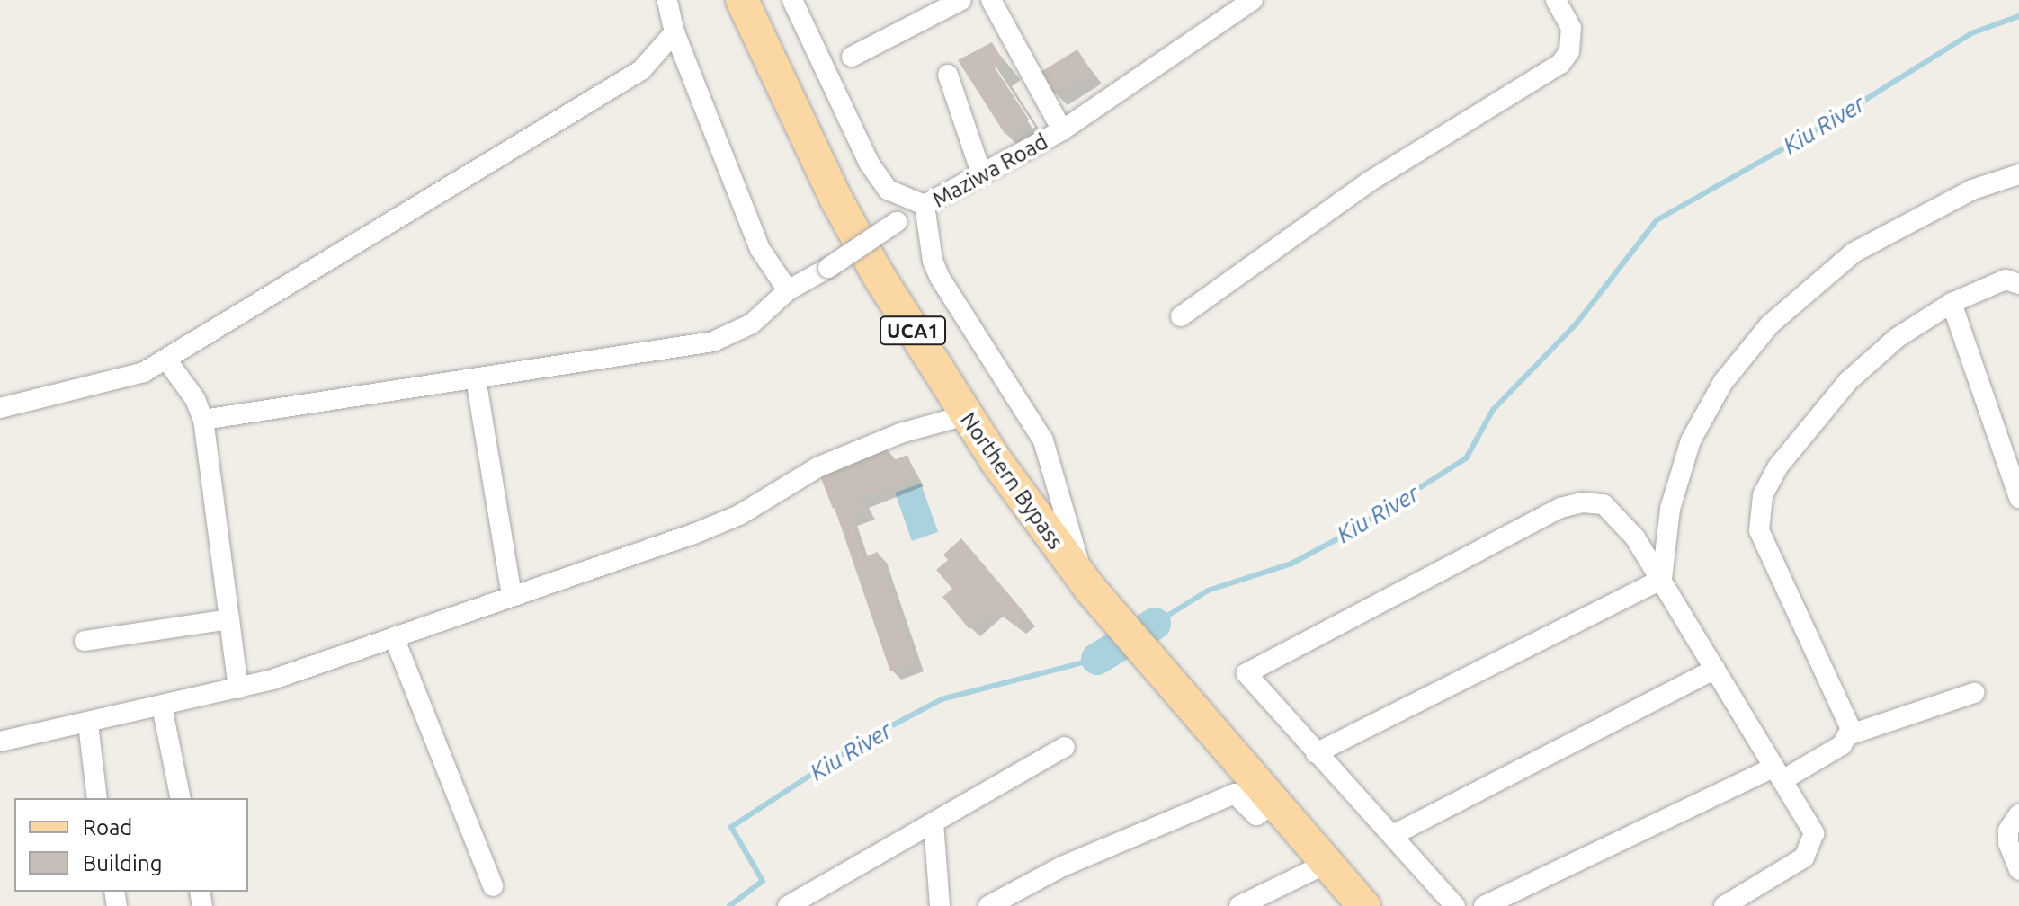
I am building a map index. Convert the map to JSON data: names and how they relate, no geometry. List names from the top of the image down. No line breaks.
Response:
{"streets":{"main road":["UCA1","Northern Bypass"],"street":["Maziwa Road"]},"crossings":[["Maziwa Road","Northern Bypass"]],"water":["Kiu River"],"legend":["Road","Building"]}
